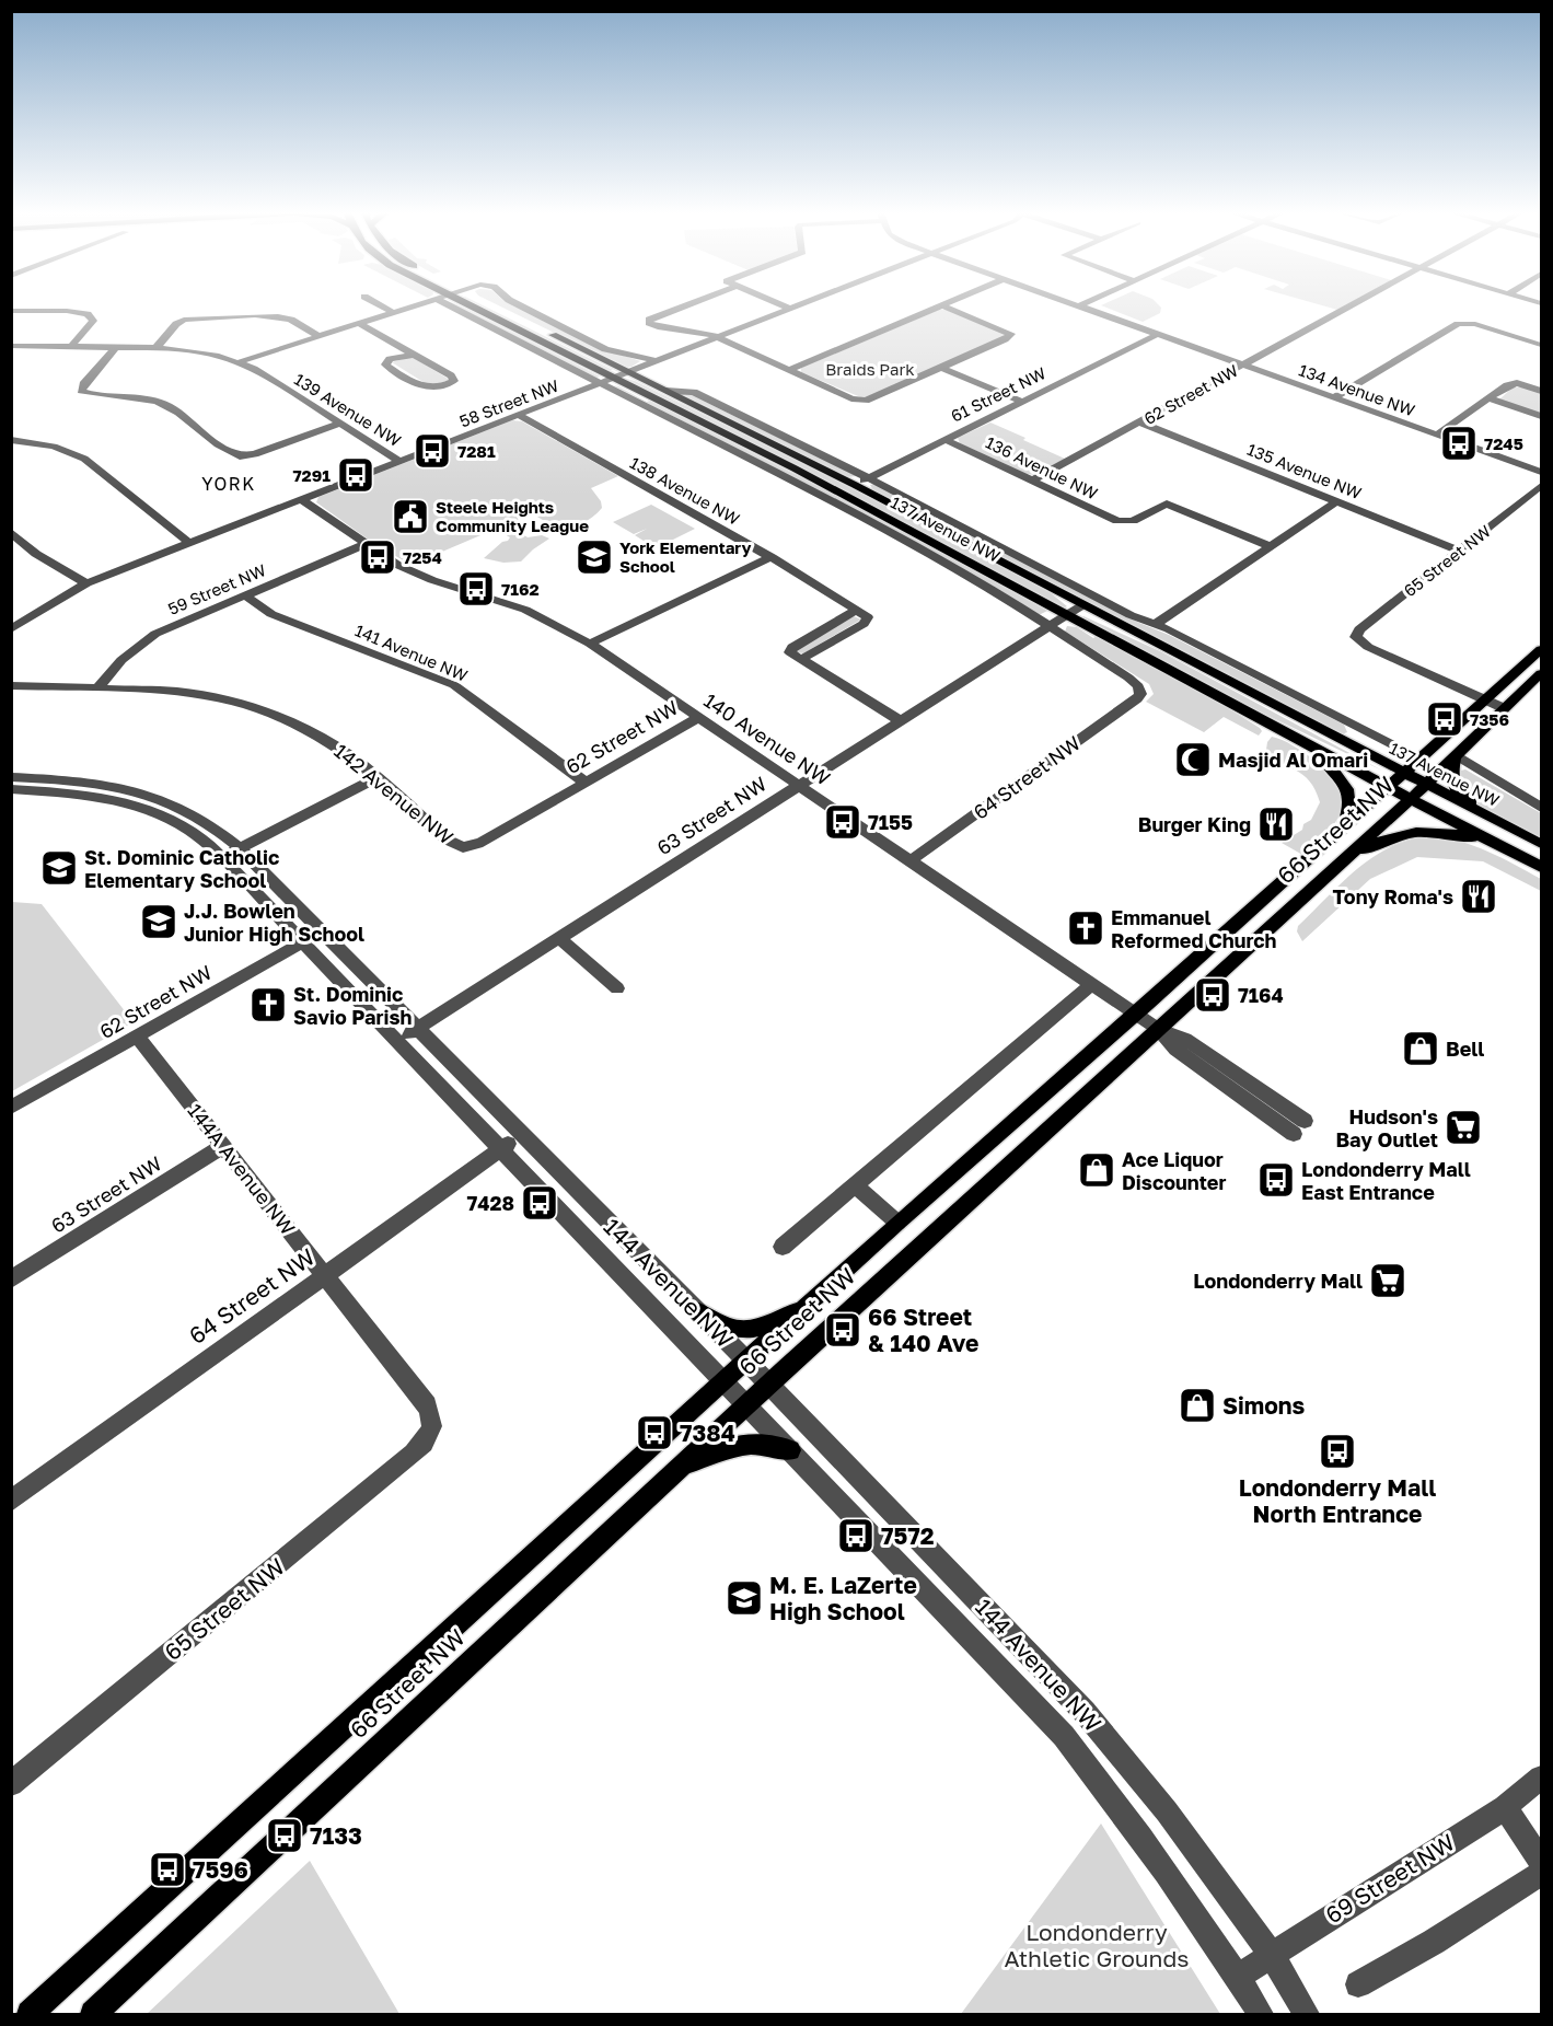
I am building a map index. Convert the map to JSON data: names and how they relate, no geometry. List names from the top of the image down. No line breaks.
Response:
{"streets":{"main road":["137 Avenue NW","66 Street NW"],"street":["134 Avenue NW","61 Street NW","62 Street NW","58 Street NW","139 Avenue NW","136 Avenue NW","135 Avenue NW","138 Avenue NW","65 Street NW","59 Street NW","141 Avenue NW","140 Avenue NW","64 Street NW","142 Avenue NW","63 Street NW","144A Avenue NW","144 Avenue NW","69 Street NW"]},"crossings":[["134 Avenue NW","61 Street NW"],["134 Avenue NW","62 Street NW"],["61 Street NW","136 Avenue NW"],["61 Street NW","137 Avenue NW"],["62 Street NW","136 Avenue NW"],["62 Street NW","135 Avenue NW"],["62 Street NW","141 Avenue NW"],["62 Street NW","140 Avenue NW"],["62 Street NW","142 Avenue NW"],["62 Street NW","144A Avenue NW"],["62 Street NW","144 Avenue NW"],["58 Street NW","139 Avenue NW"],["58 Street NW","138 Avenue NW"],["58 Street NW","137 Avenue NW"],["58 Street NW","140 Avenue NW"],["135 Avenue NW","65 Street NW"],["137 Avenue NW","64 Street NW"],["137 Avenue NW","63 Street NW"],["137 Avenue NW","66 Street NW"],["65 Street NW","66 Street NW"],["65 Street NW","144A Avenue NW"],["59 Street NW","141 Avenue NW"],["59 Street NW","140 Avenue NW"],["59 Street NW","142 Avenue NW"],["140 Avenue NW","64 Street NW"],["140 Avenue NW","63 Street NW"],["140 Avenue NW","66 Street NW"],["64 Street NW","144A Avenue NW"],["64 Street NW","144 Avenue NW"],["63 Street NW","144A Avenue NW"],["63 Street NW","144 Avenue NW"],["66 Street NW","144 Avenue NW"],["144 Avenue NW","69 Street NW"]],"districts":["YORK"],"parks":["Braids Park","Londonderry Athletic Grounds"],"places":{"bus stop":["7245","7281","7291","7254","7162","7356","7155","7164","Londonderry Mall East Entrance","7428","66 Street & 140 Ave","7384","Londonderry Mall North Entrance","7572","7133","7596"],"public building":["Steele Heights Community League"],"school or university":["York Elementary School","St. Dominic Catholic Elementary School","J.J. Bowlen Junior High School","M. E. LaZerte High School"],"mosque":["Masjid Al Omari"],"restaurant":["Burger King","Tony Roma's"],"church":["Emmanuel Reformed Church","St. Dominic Savio Parish"],"shop":["Bell","Ace Liquor Discounter","Simons"],"supermarket":["Hudson's Bay Outlet","Londonderry Mall"]}}
